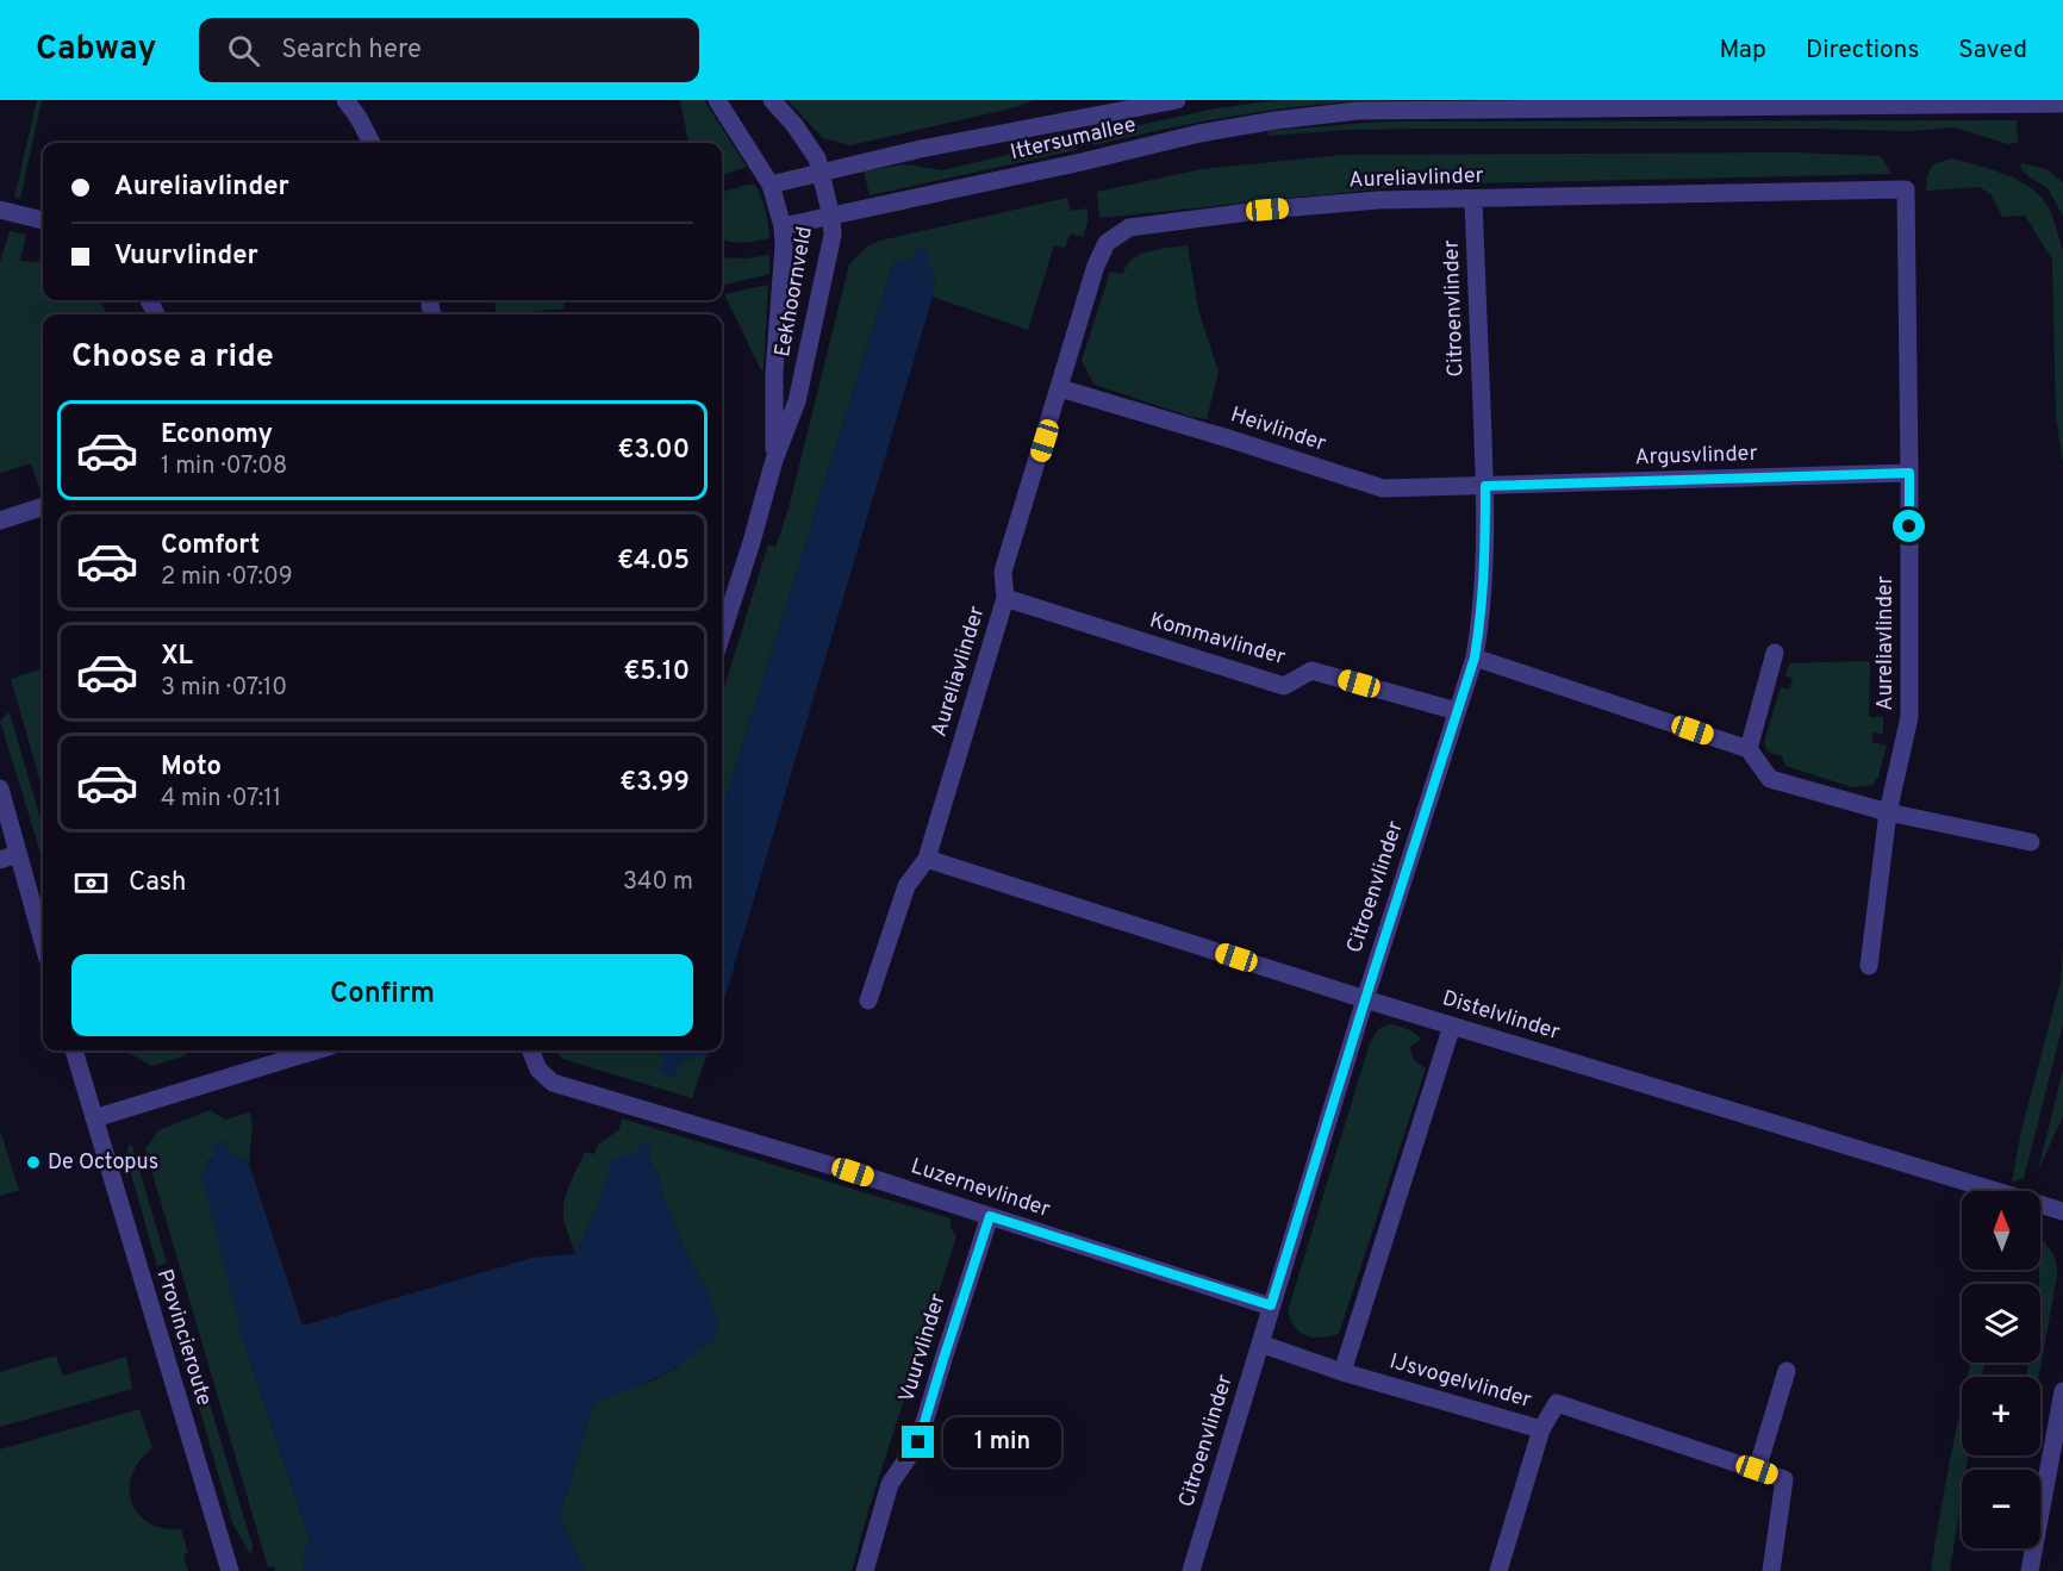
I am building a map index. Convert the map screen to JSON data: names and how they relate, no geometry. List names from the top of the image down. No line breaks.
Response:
{"streets":{"street":["Ittersumallee","Aureliavlinder","Eekhoornveld","Citroenvlinder","Heivlinder","Argusvlinder","Kommavlinder","Distelvlinder","Luzernevlinder","Provincieroute","Vuurvlinder","IJsvogelvlinder"]},"crossings":[["Ittersumallee","Eekhoornveld"],["Aureliavlinder","Citroenvlinder"],["Aureliavlinder","Heivlinder"],["Aureliavlinder","Argusvlinder"],["Aureliavlinder","Kommavlinder"],["Aureliavlinder","Distelvlinder"],["Citroenvlinder","Heivlinder"],["Citroenvlinder","Argusvlinder"],["Citroenvlinder","Kommavlinder"],["Citroenvlinder","Distelvlinder"],["Citroenvlinder","Luzernevlinder"],["Citroenvlinder","IJsvogelvlinder"],["Heivlinder","Argusvlinder"],["Luzernevlinder","Vuurvlinder"]],"places":["De Octopus"],"north":"top","page":{"header":"Cabway","search":"Search here","nav":["Map","Directions","Saved"],"banner":["Aureliavlinder","Vuurvlinder"],"heading":"Choose a ride","list":[{"name":"Economy","note":"1 min · 07:08","value":"€3.00"},{"name":"Comfort","note":"2 min · 07:09","value":"€4.05"},{"name":"XL","note":"3 min · 07:10","value":"€5.10"},{"name":"Moto","note":"4 min · 07:11","value":"€3.99"}],"pay":["Cash","340 m"],"buttons":"Confirm","map_buttons":["+","−"],"bubble":"1 min"}}
